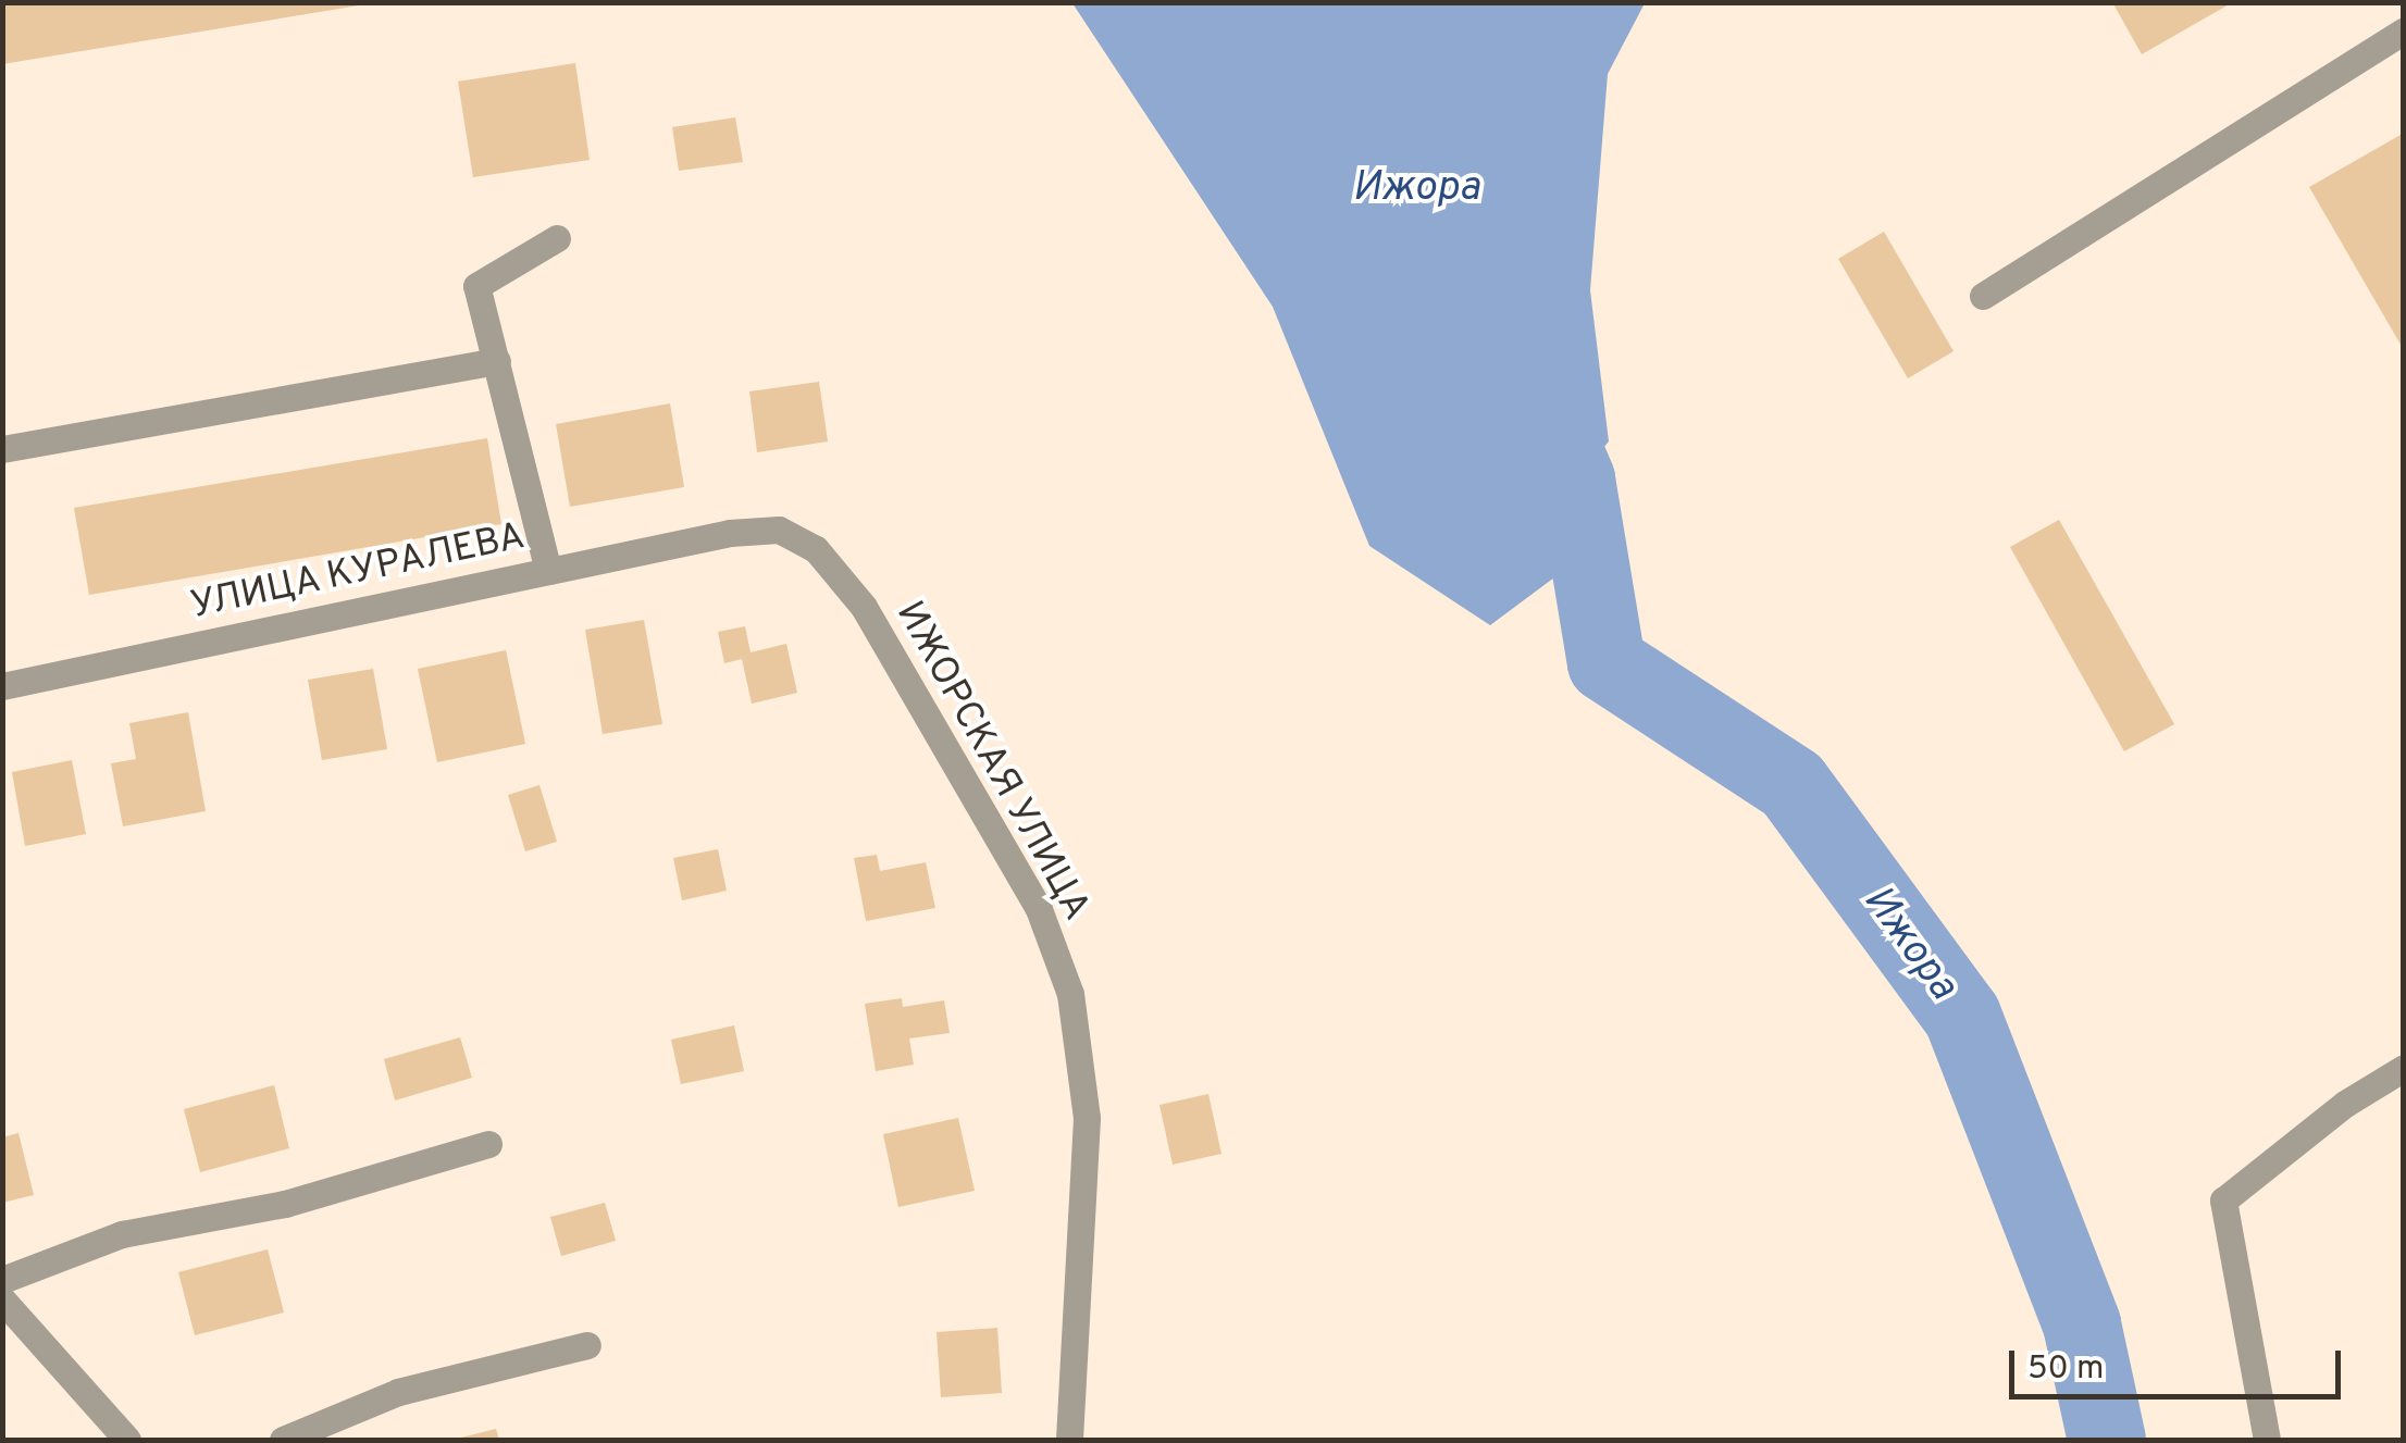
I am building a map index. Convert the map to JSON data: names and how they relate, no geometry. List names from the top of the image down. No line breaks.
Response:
{"streets":{"street":["УЛИЦА КУРАЛЕВА","ИЖОРСКАЯ УЛИЦА"]},"crossings":[["УЛИЦА КУРАЛЕВА","ИЖОРСКАЯ УЛИЦА"]],"water":["Ижора"],"scale_bar":"50 m"}
